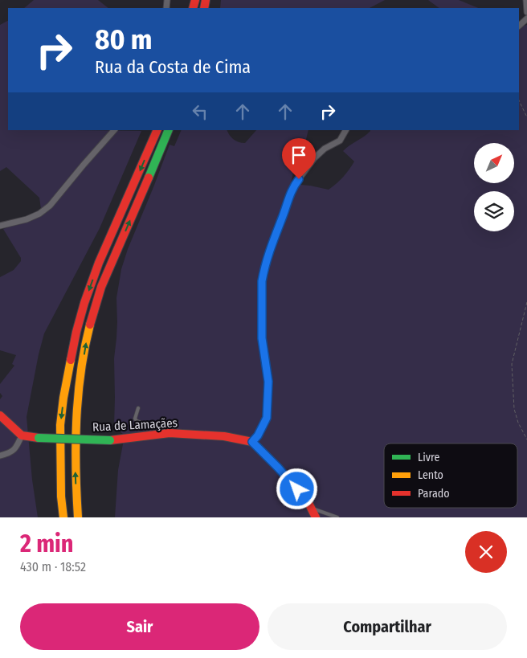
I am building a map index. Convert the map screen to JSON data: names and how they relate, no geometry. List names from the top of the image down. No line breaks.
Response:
{"streets":{"main road":["Rua de Lamaçães"]},"legend":["Livre","Lento","Parado"],"north":"top right","page":{"turn":["80 m","Rua da Costa de Cima"],"heading":["2 min","430 m · 18:52"],"buttons":["Sair","Compartilhar"]}}
